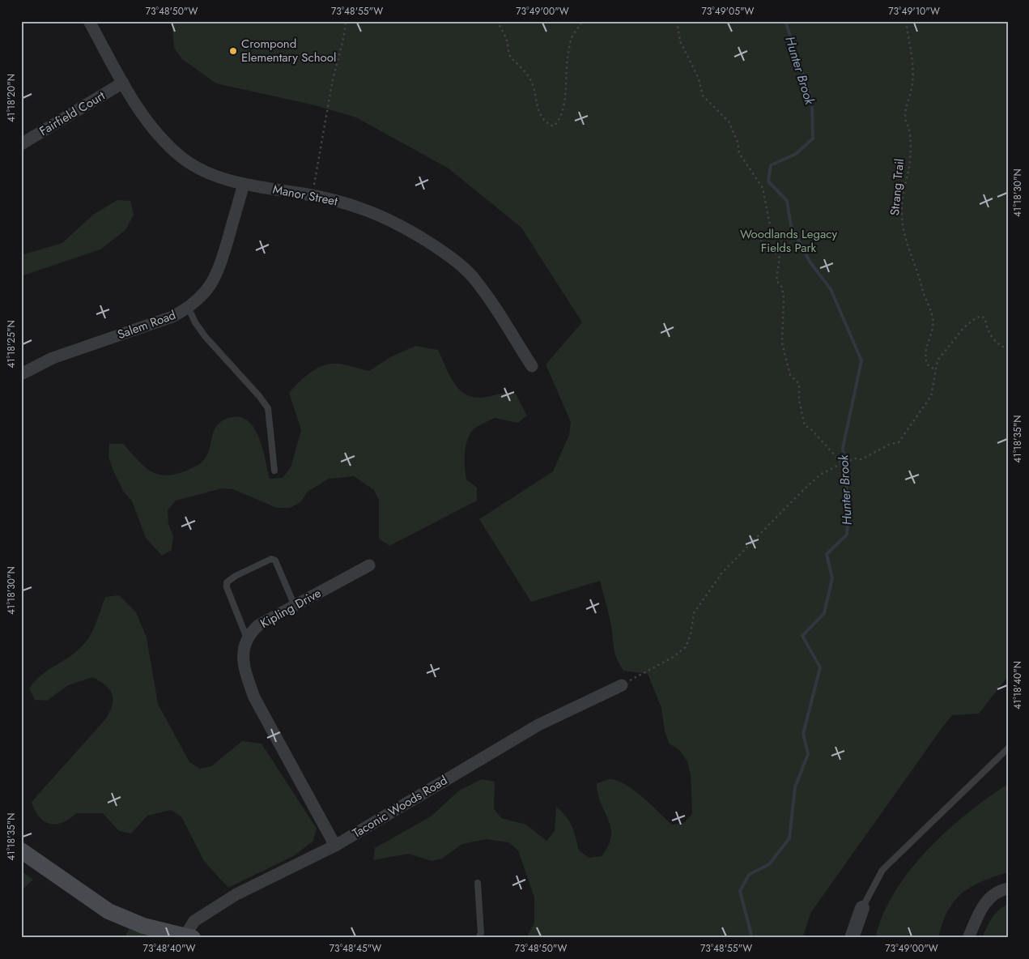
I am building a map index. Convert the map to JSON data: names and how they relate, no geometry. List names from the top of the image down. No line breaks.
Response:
{"streets":{"street":["Fairfield Court","Manor Street","Salem Road","Kipling Drive","Taconic Woods Road"],"path":["Strang Trail"]},"crossings":[["Fairfield Court","Manor Street"],["Manor Street","Salem Road"]],"water":["Hunter Brook"],"parks":["Woodlands Legacy Fields Park"],"places":["Crompond Elementary School"],"coordinates":["73°48'50\"W","73°48'55\"W","73°49'00\"W","73°49'05\"W","73°49'10\"W","41°18'20\"N","41°18'30\"N","41°18'25\"N","41°18'35\"N","41°18'40\"N","73°48'40\"W","73°48'45\"W"]}
